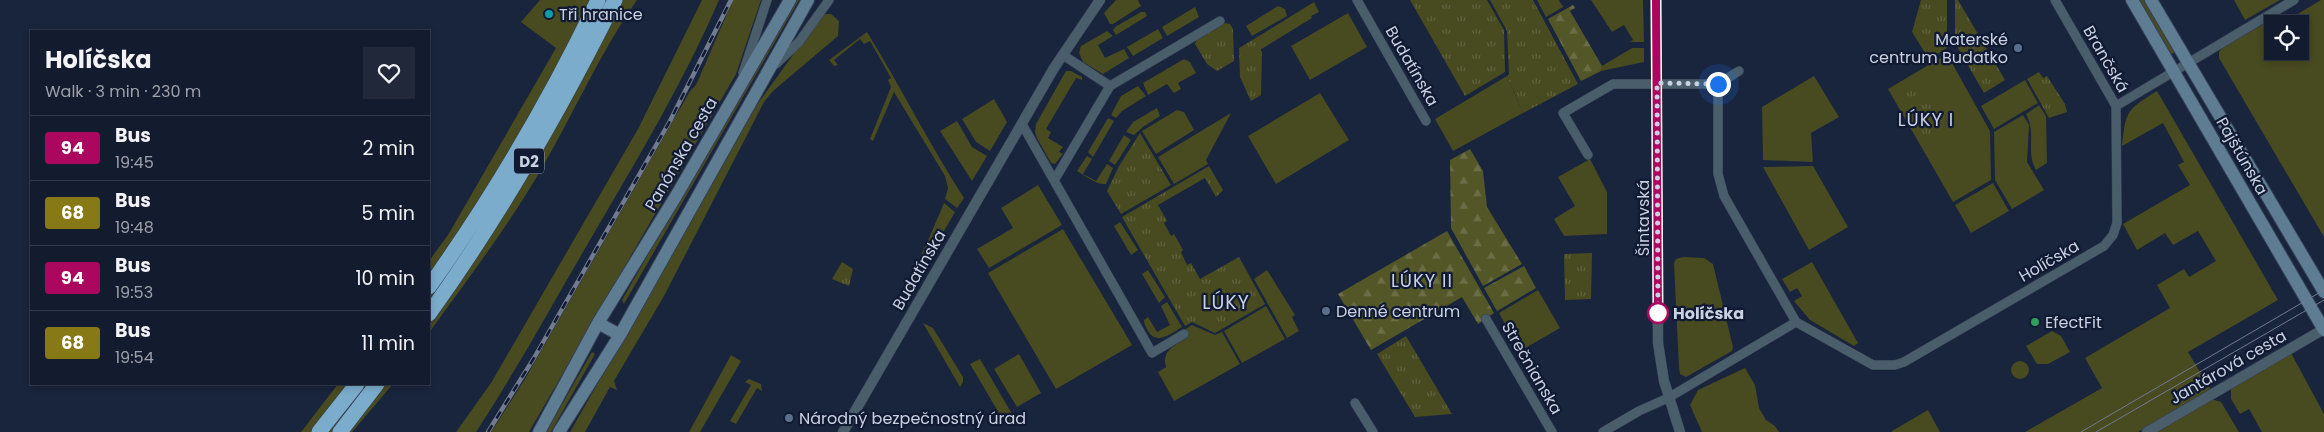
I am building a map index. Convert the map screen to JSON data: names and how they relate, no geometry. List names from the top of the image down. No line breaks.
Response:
{"streets":{"highway":["D2"],"main road":["Panónska cesta","Pajštúnska"],"street":["Brančská","Budatínska","Šintavská","Holíčska","Jantárová cesta","Strečnianska"]},"crossings":[["Brančská","Holíčska"],["Pajštúnska","Jantárová cesta"]],"districts":["LÚKY I","LÚKY II","LÚKY"],"places":["Tři hranice","Materské centrum Budatko","Denné centrum","Holíčska","EfectFit","Národný bezpečnostný úrad"],"lines":["bus line 94"],"page":{"heading":["Holíčska","Walk · 3 min · 230 m"],"list":[{"mark":"94","name":"Bus","note":"19:45","value":"2 min"},{"mark":"68","name":"Bus","note":"19:48","value":"5 min"},{"mark":"94","name":"Bus","note":"19:53","value":"10 min"},{"mark":"68","name":"Bus","note":"19:54","value":"11 min"}]}}
